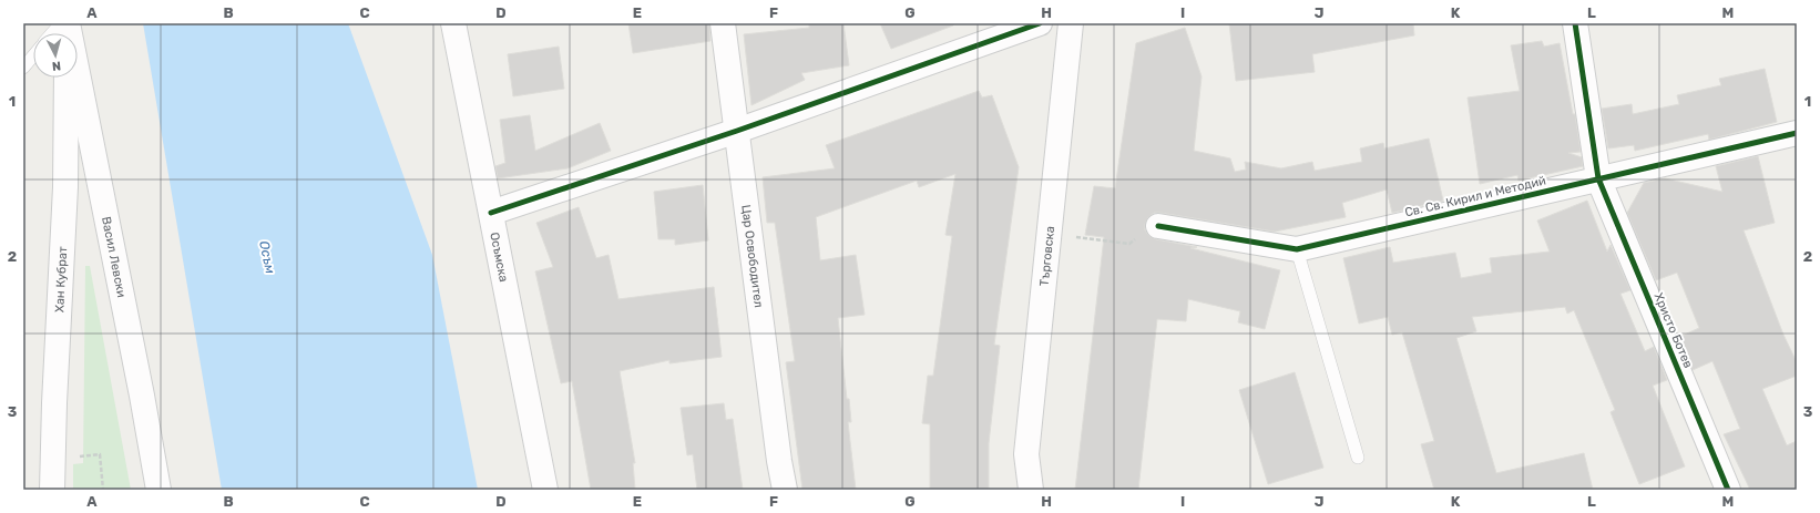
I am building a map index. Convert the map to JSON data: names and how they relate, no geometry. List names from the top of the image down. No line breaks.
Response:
{"streets":{"street":["Св. Св. Кирил и Методий","Васил Левски","Осъмска","Цар Освободител","Търговска","Хан Кубрат","Христо Ботев"]},"crossings":[["Св. Св. Кирил и Методий","Христо Ботев"]],"water":["Осъм"],"north":"bottom","grid":{"columns":["A","B","C","D","E","F","G","H","I","J","K","L","M"],"rows":["1","2","3"]}}
